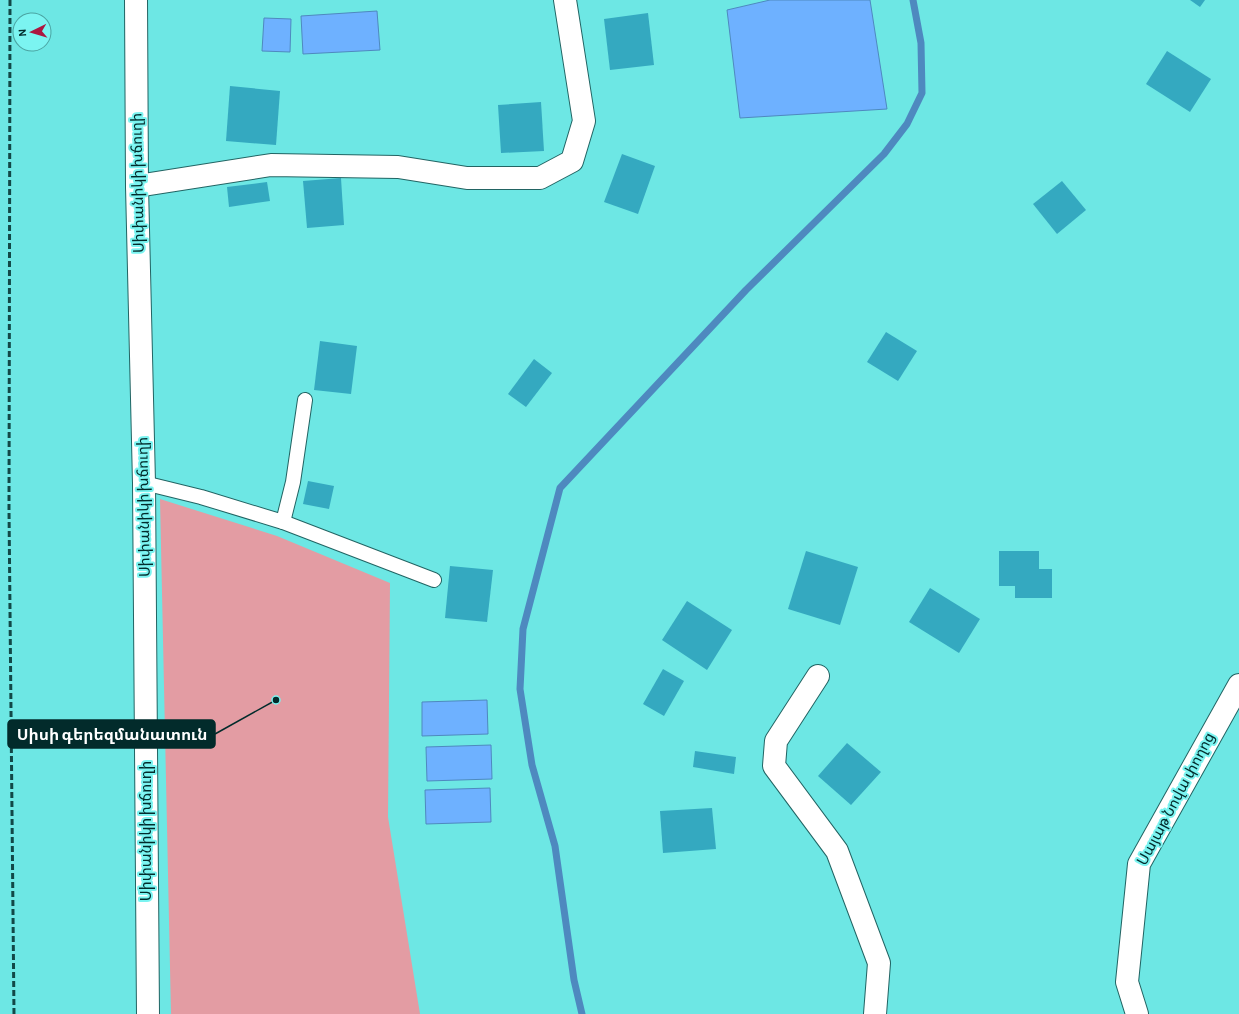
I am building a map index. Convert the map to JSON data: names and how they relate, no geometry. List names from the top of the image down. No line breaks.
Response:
{"streets":{"street":["Սիփանիկի խճուղի","Սայաթ Նովա փողոց"]},"places":["Սիսի գերեզմանատուն"],"north":"left"}
